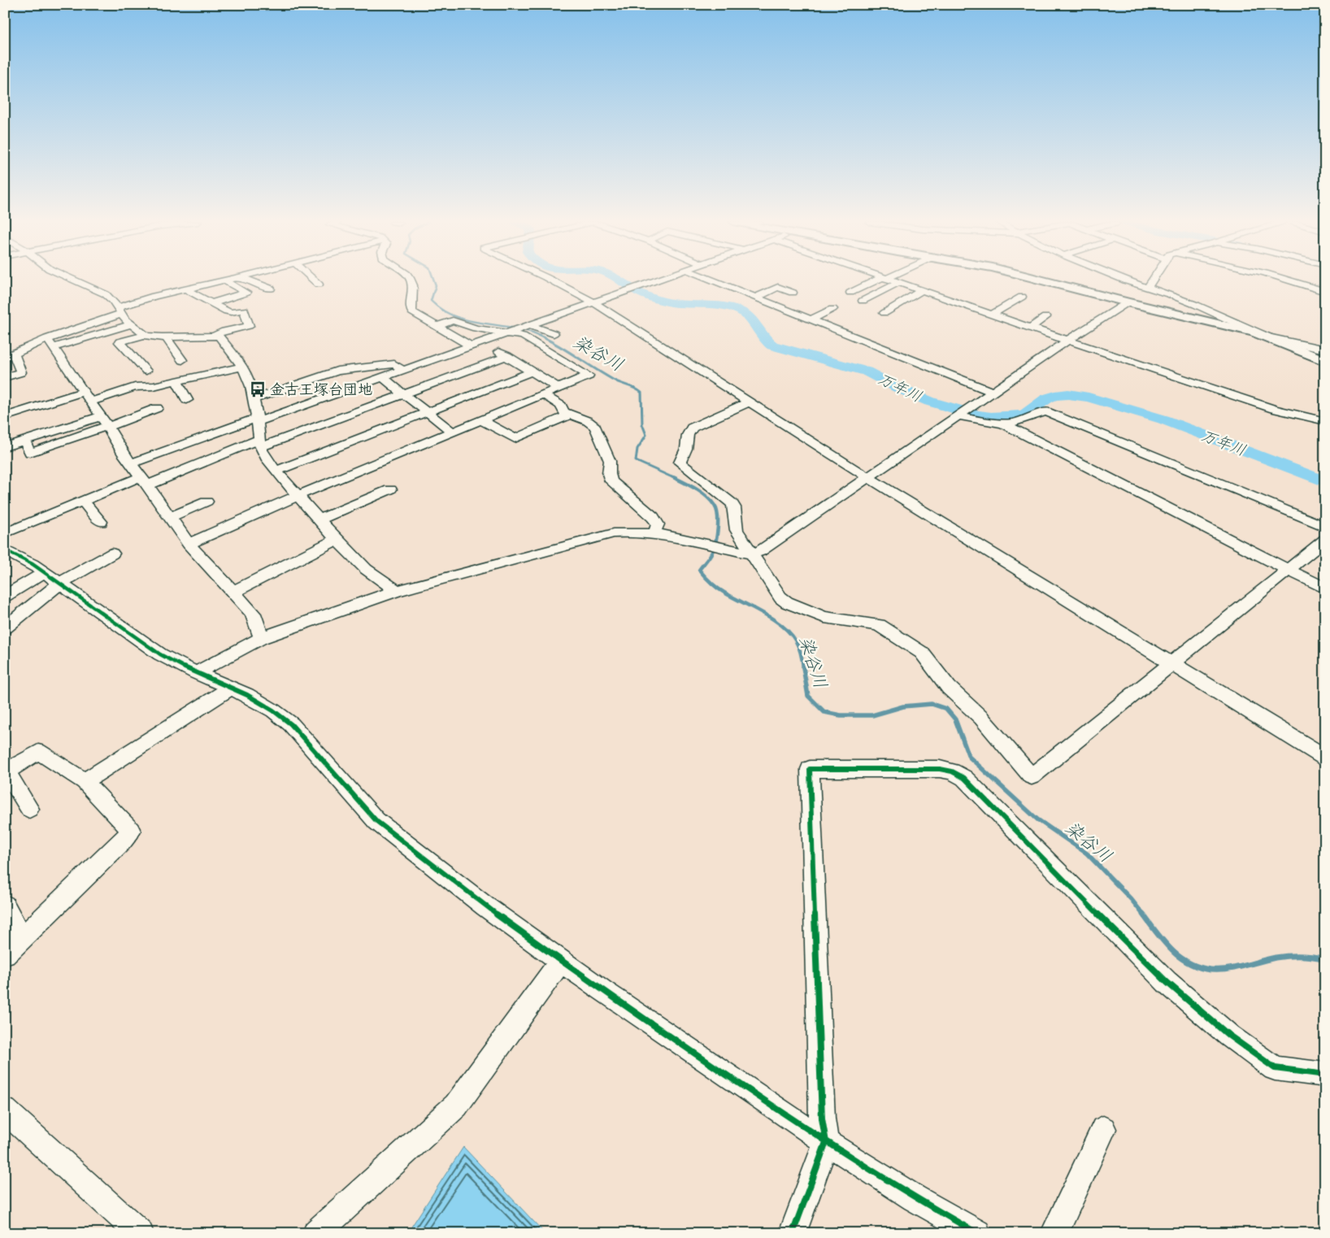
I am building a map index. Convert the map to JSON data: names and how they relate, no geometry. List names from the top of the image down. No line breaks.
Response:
{"water":["染谷川","万年川"],"places":{"bus stop":["金古王塚台団地"]}}
